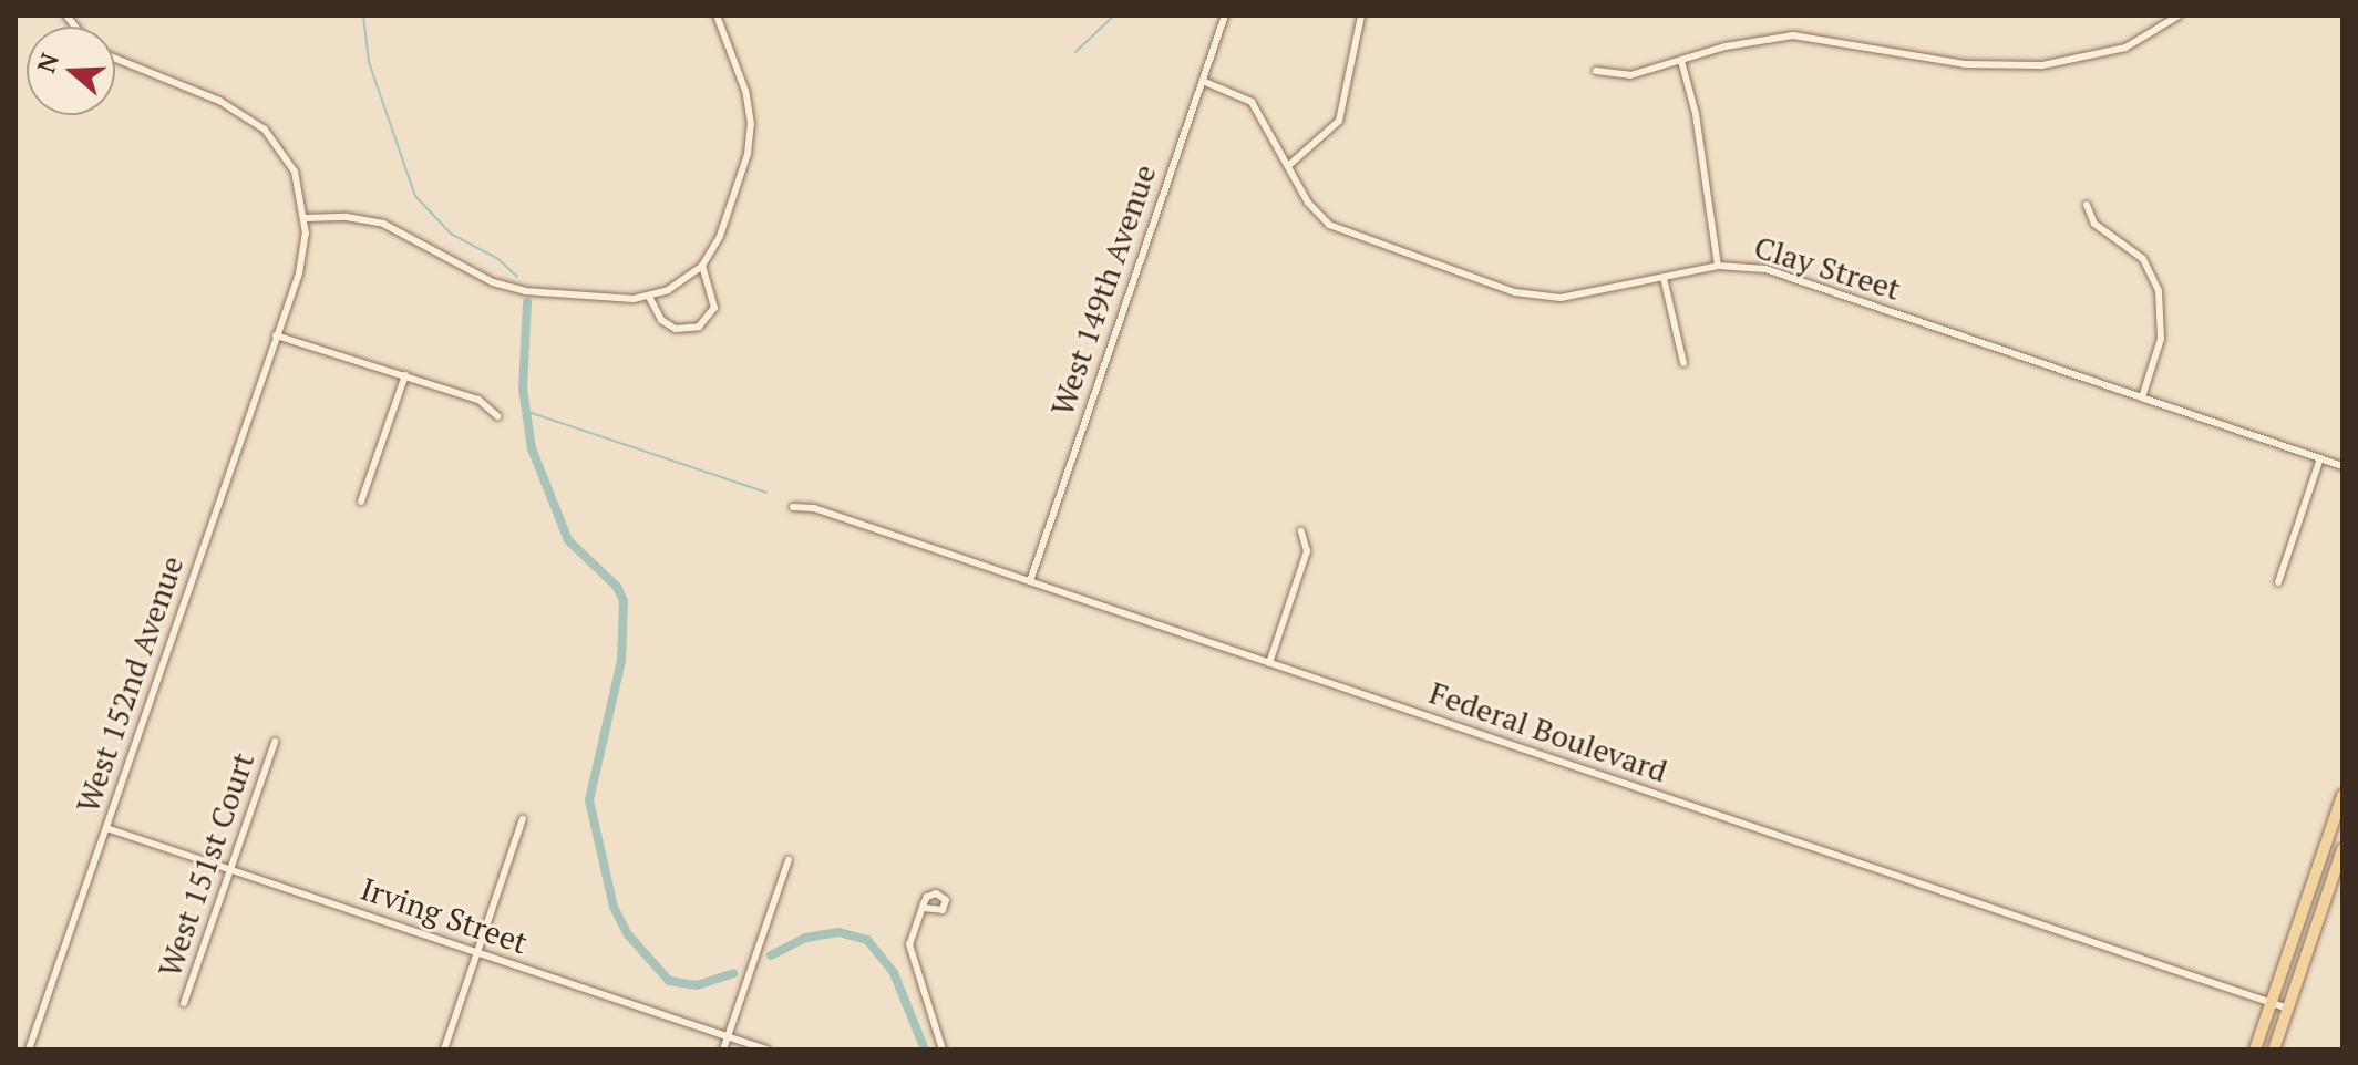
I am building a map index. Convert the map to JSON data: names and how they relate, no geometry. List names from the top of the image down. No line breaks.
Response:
{"streets":{"street":["Clay Street","West 149th Avenue","West 152nd Avenue","Federal Boulevard","West 151st Court","Irving Street"]},"crossings":[["Clay Street","West 149th Avenue"],["West 149th Avenue","Federal Boulevard"],["West 152nd Avenue","Irving Street"],["West 151st Court","Irving Street"]],"north":"left"}
